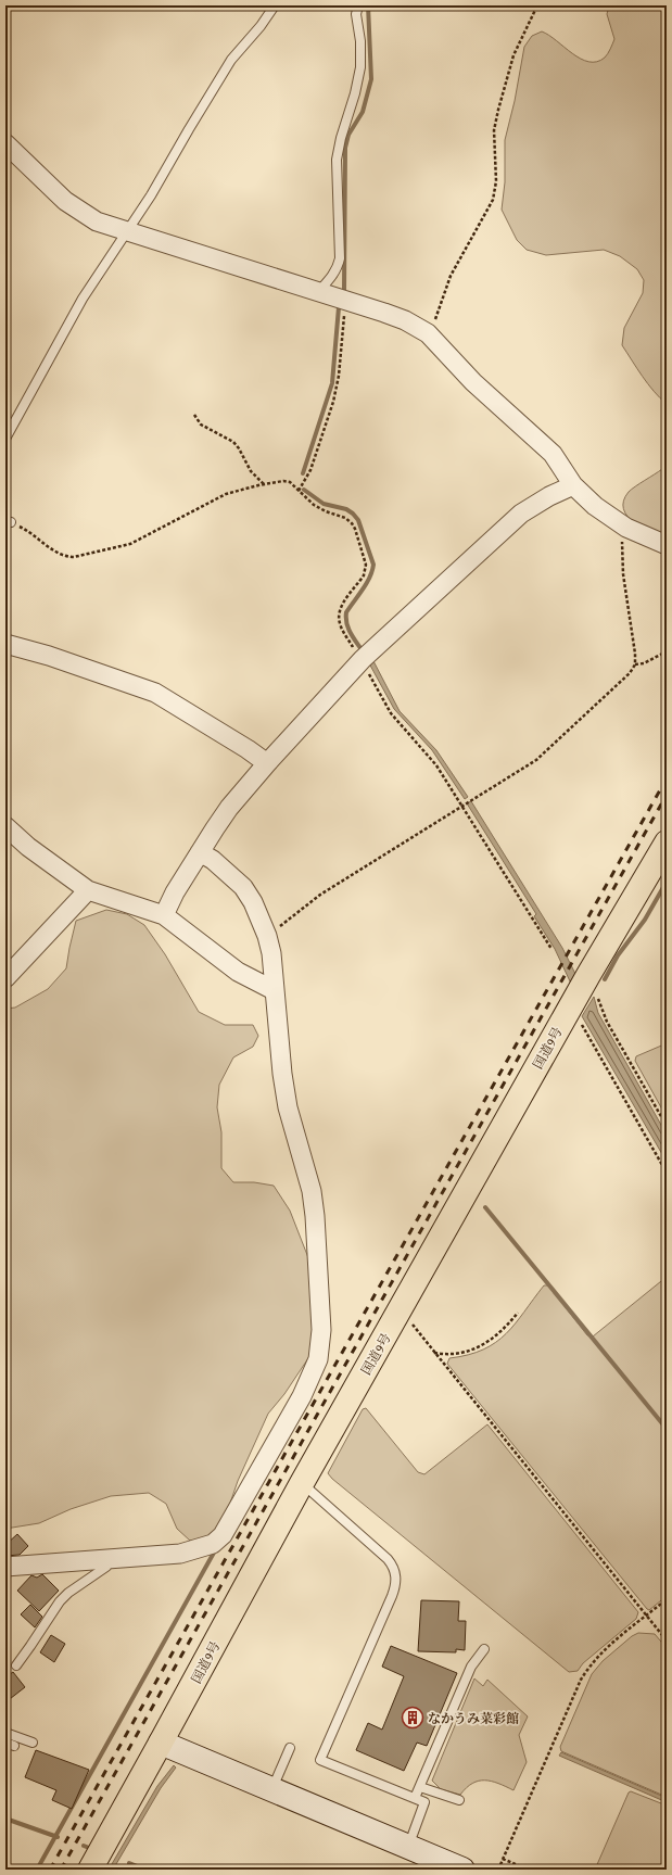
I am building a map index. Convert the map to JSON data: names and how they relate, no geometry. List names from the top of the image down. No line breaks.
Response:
{"streets":{"highway":["国道9号"]},"places":{"building":["なかうみ菜彩館"]}}
